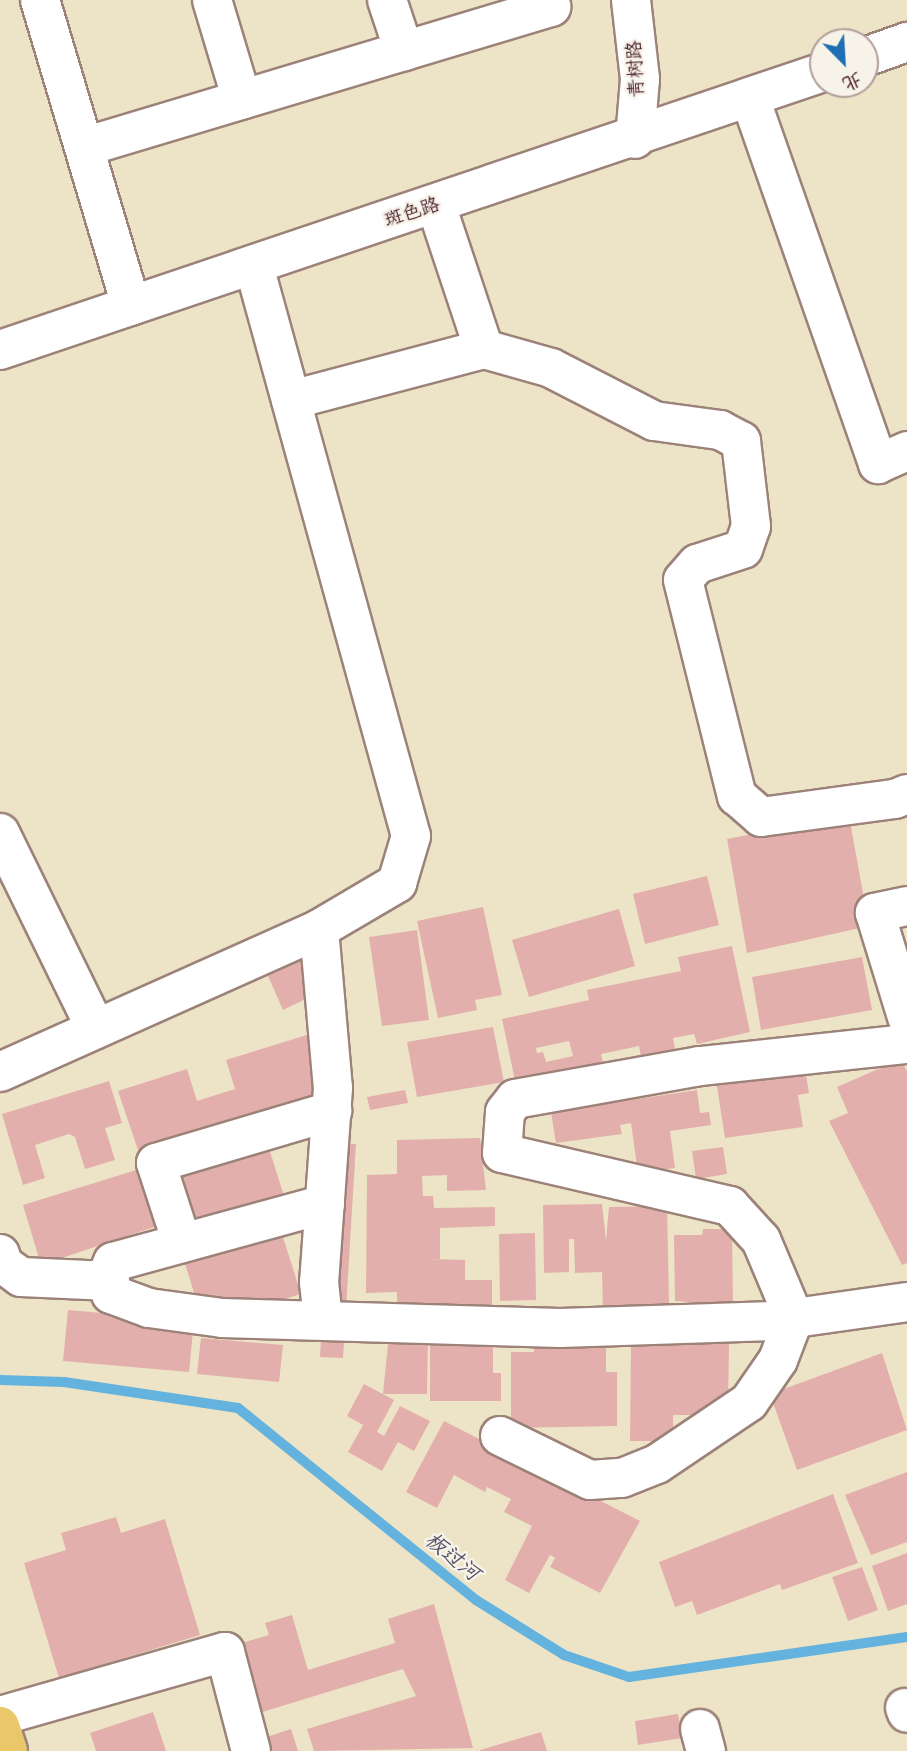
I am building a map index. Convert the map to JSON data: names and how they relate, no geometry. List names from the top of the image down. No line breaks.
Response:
{"streets":{"street":["青树路","斑色路"]},"crossings":[["青树路","斑色路"]],"water":["板过河"],"north":"bottom right"}
